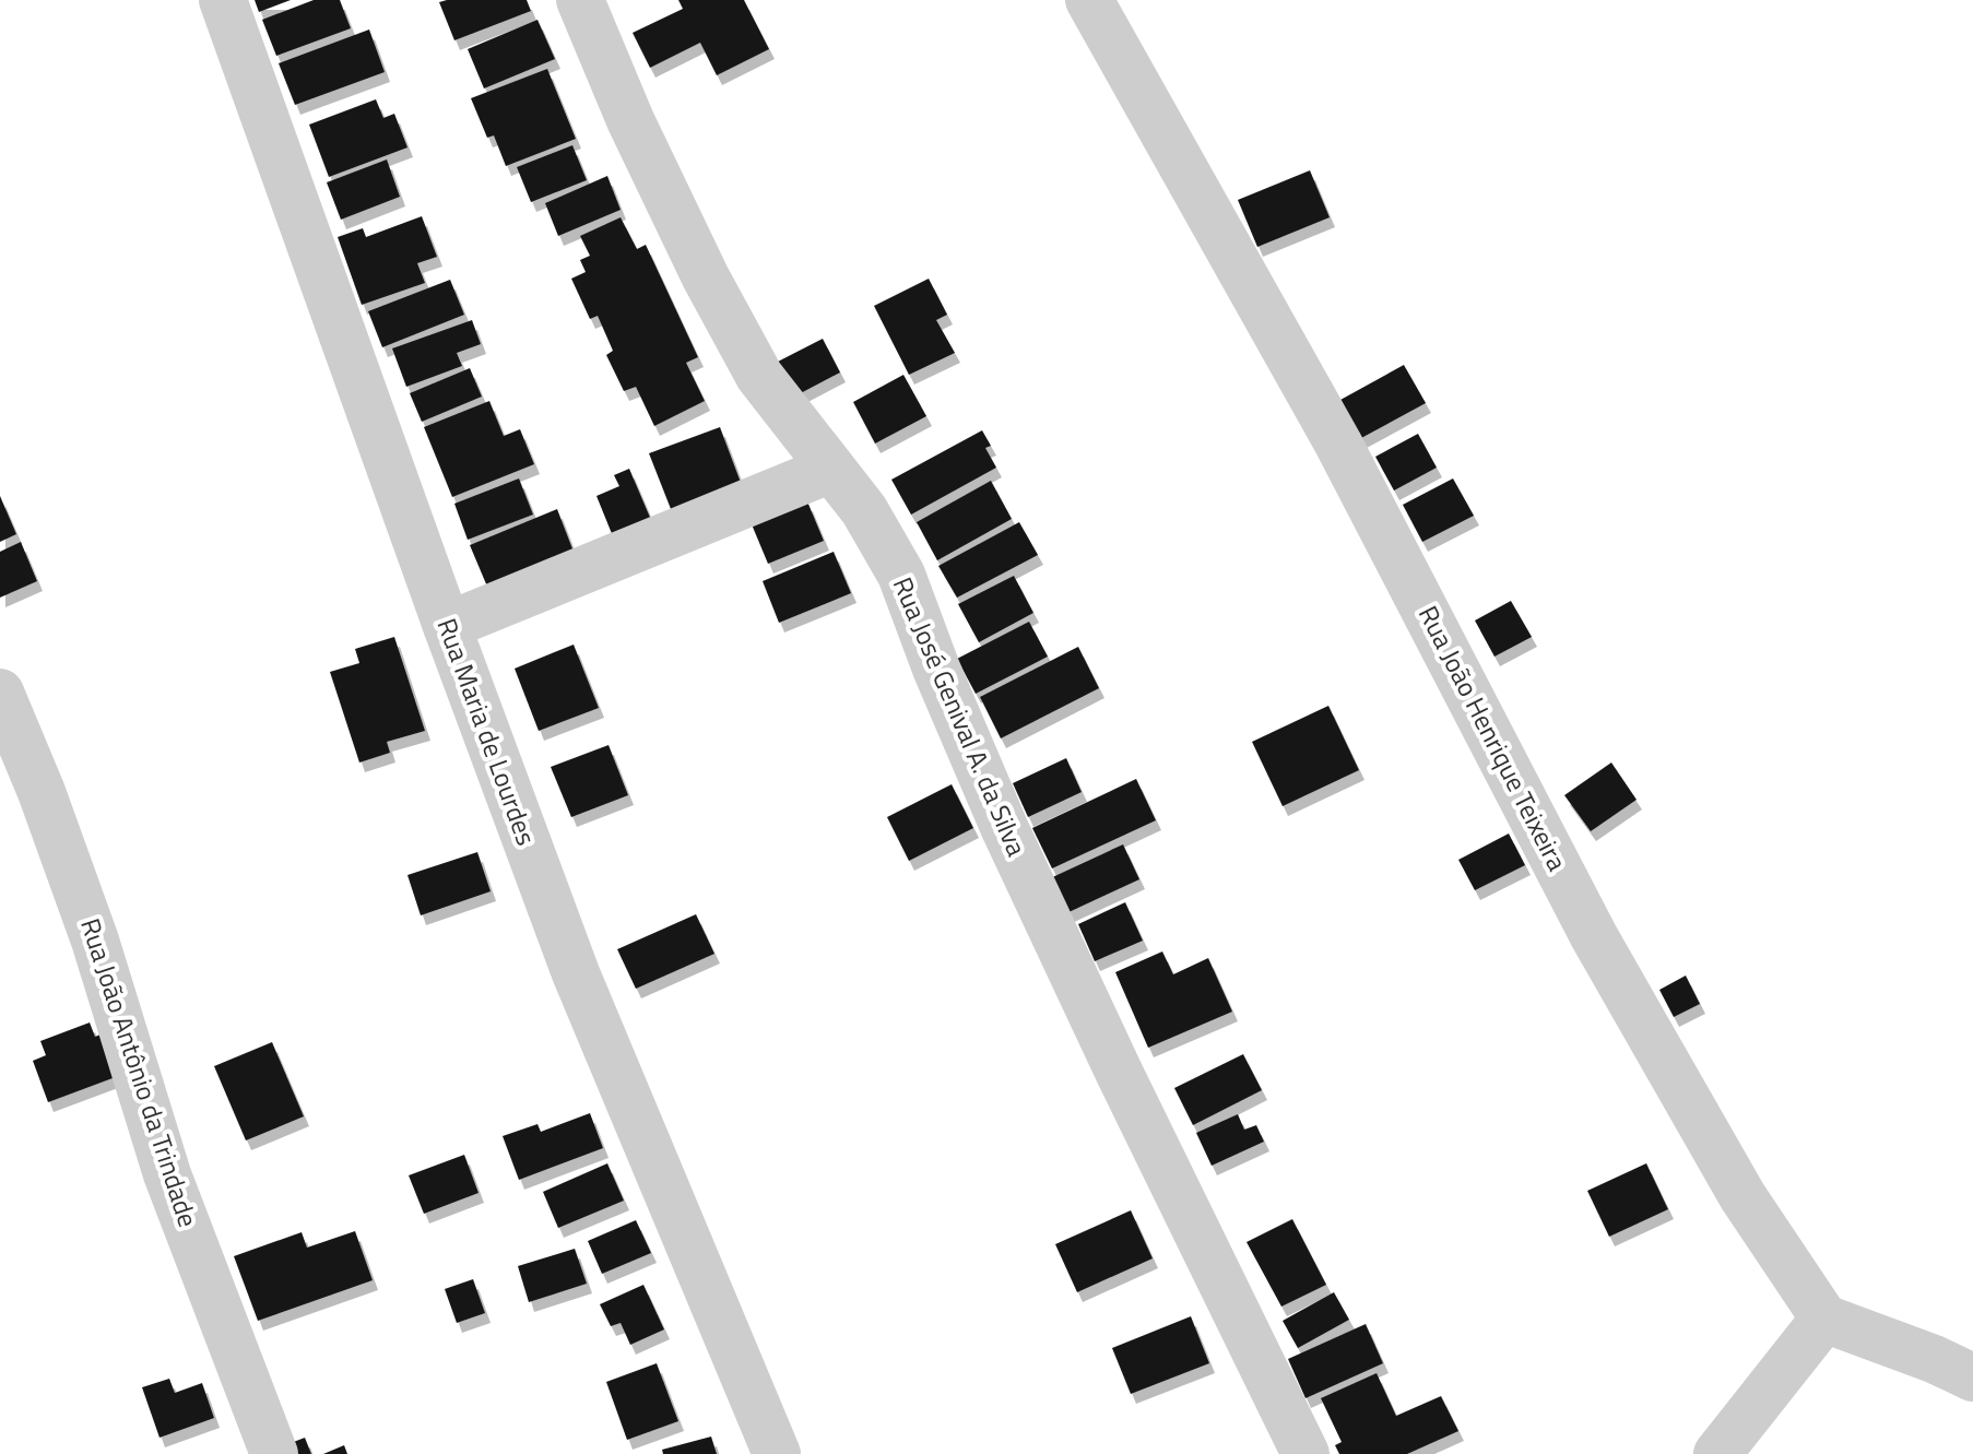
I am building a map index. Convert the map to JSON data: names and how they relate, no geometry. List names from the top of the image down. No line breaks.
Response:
{"streets":{"street":["Rua José Genival A. da Silva","Rua Maria de Lourdes","Rua João Henrique Teixeira","Rua João Antônio da Trindade"]}}
